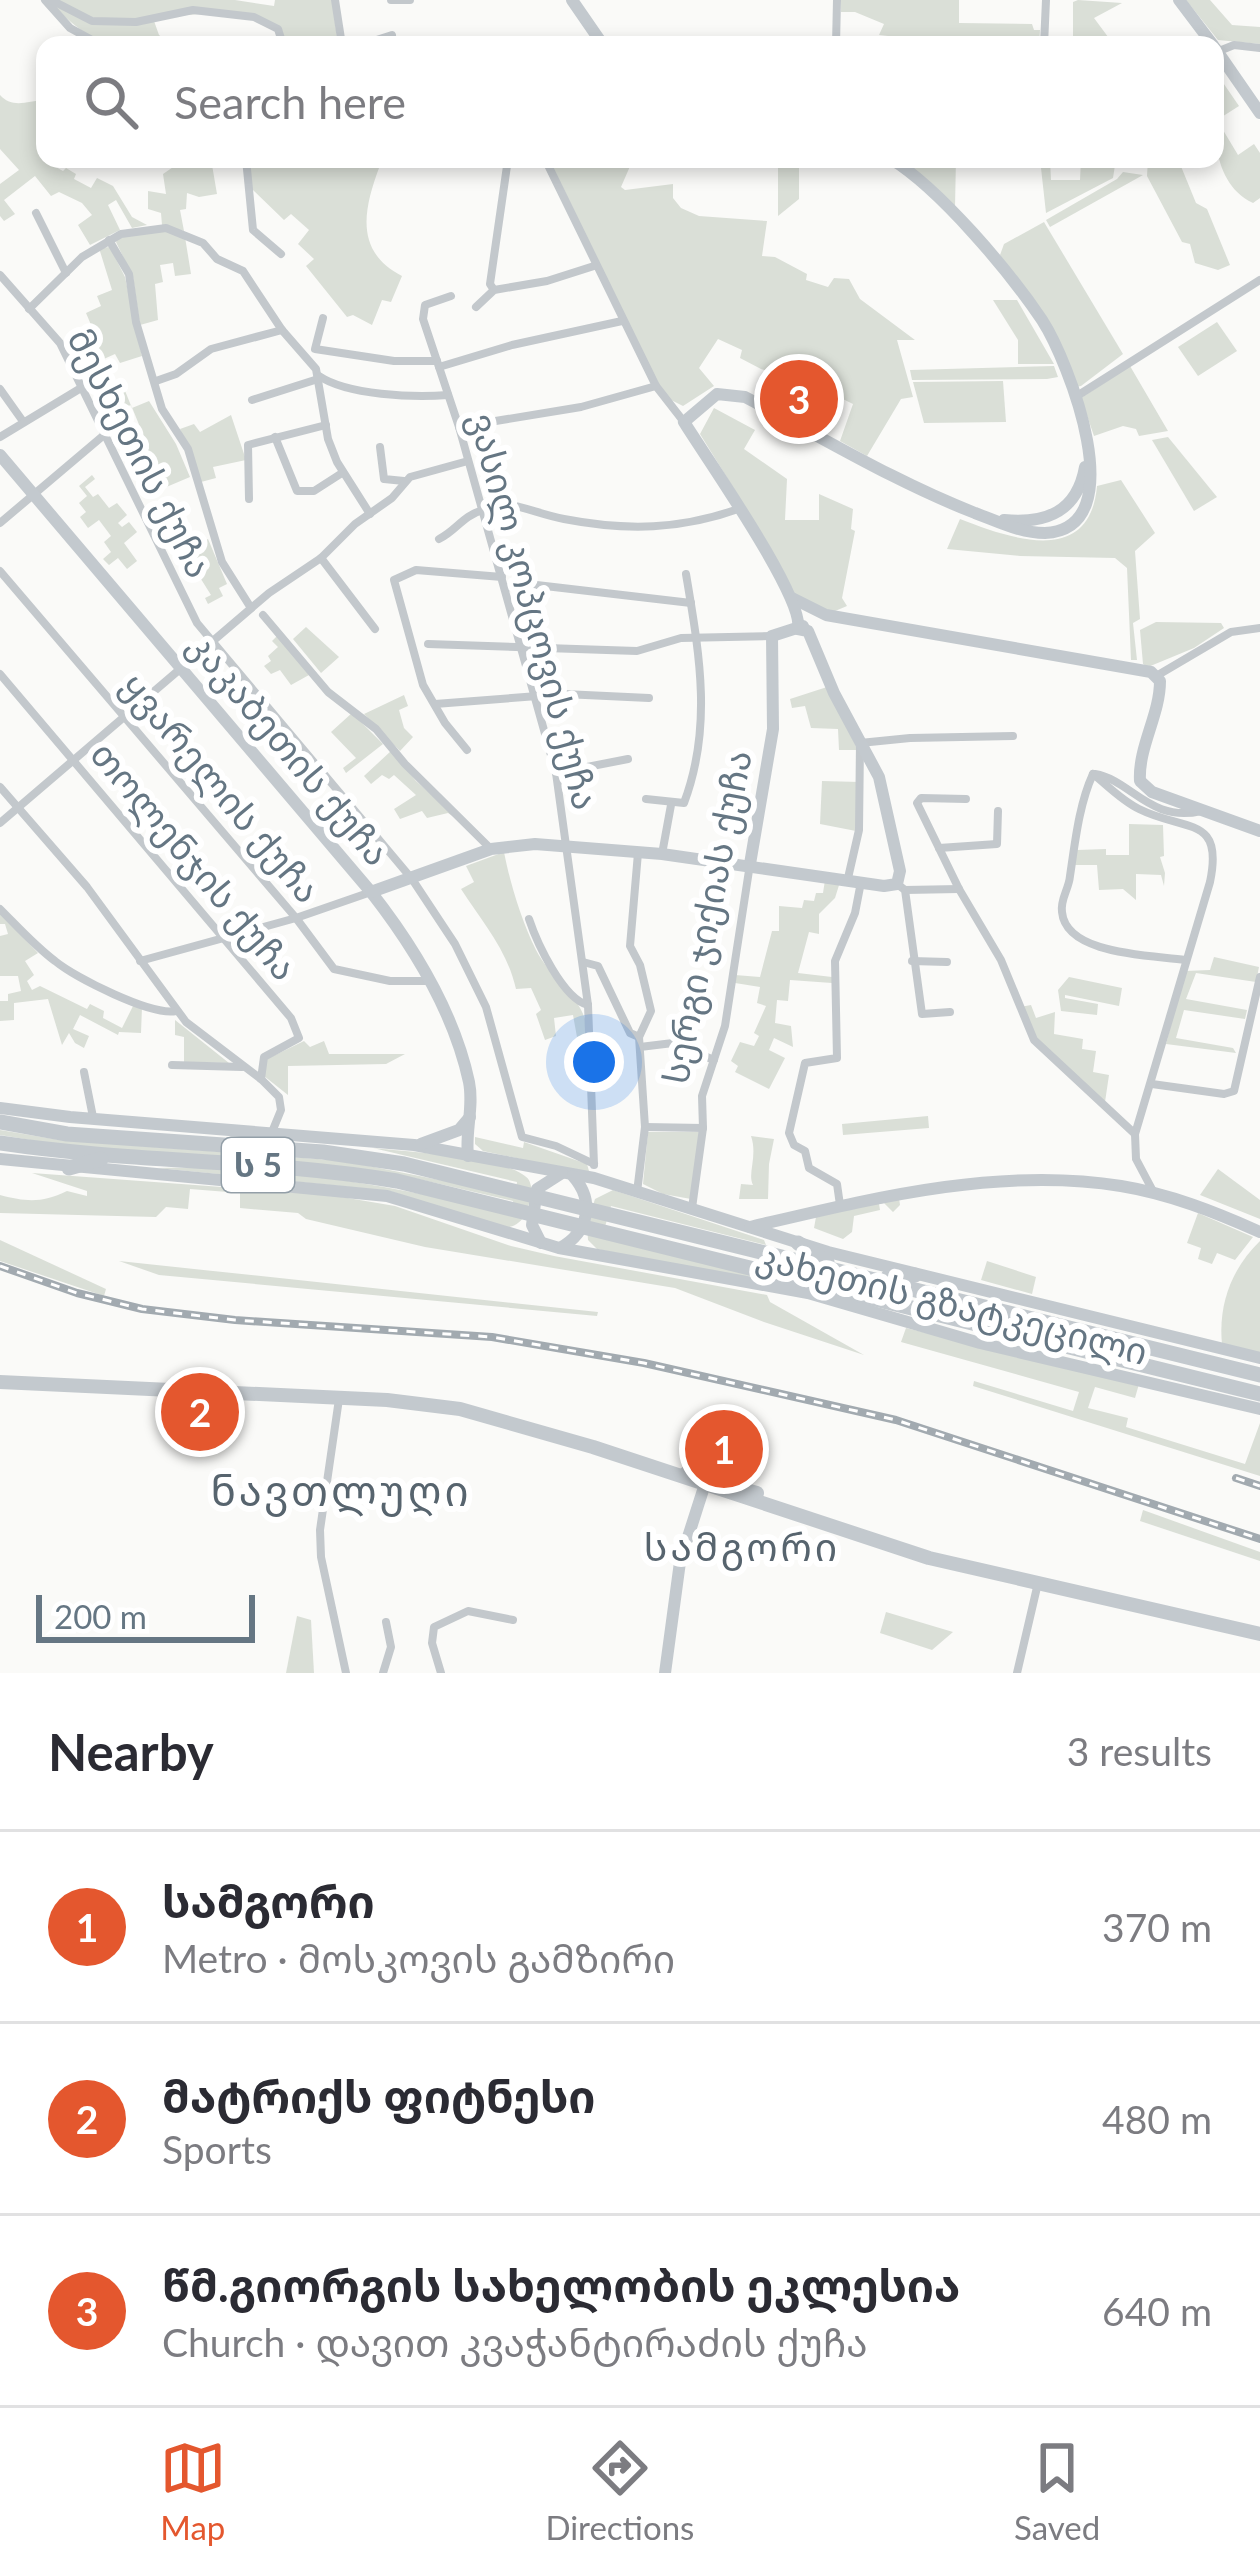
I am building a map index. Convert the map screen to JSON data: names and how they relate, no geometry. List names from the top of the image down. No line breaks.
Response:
{"streets":{"highway":["ს 5","კახეთის გზატკეცილი"],"street":["მესხეთის ქუჩა","ვასილ კოპცოვის ქუჩა","კაკაბეთის ქუჩა","ყვარელის ქუჩა","თოლენჯის ქუჩა","სერგი ჯიქიას ქუჩა"]},"crossings":[["მესხეთის ქუჩა","ვასილ კოპცოვის ქუჩა"],["მესხეთის ქუჩა","კახეთის გზატკეცილი"],["ვასილ კოპცოვის ქუჩა","კახეთის გზატკეცილი"],["კაკაბეთის ქუჩა","ყვარელის ქუჩა"],["კაკაბეთის ქუჩა","კახეთის გზატკეცილი"],["სერგი ჯიქიას ქუჩა","კახეთის გზატკეცილი"]],"districts":["ნავთლუღი","სამგორი"],"scale_bar":"200 m","page":{"search":"Search here","pins":["3","2","1"],"scale":"200 m","heading":["Nearby","3 results"],"list":[{"mark":"1","name":"სამგორი","note":"Metro · მოსკოვის გამზირი","value":"370 m"},{"mark":"2","name":"მატრიქს ფიტნესი","note":"Sports","value":"480 m"},{"mark":"3","name":"წმ.გიორგის სახელობის ეკლესია","note":"Church · დავით კვაჭანტირაძის ქუჩა","value":"640 m"}],"nav":["Map","Directions","Saved"]}}
